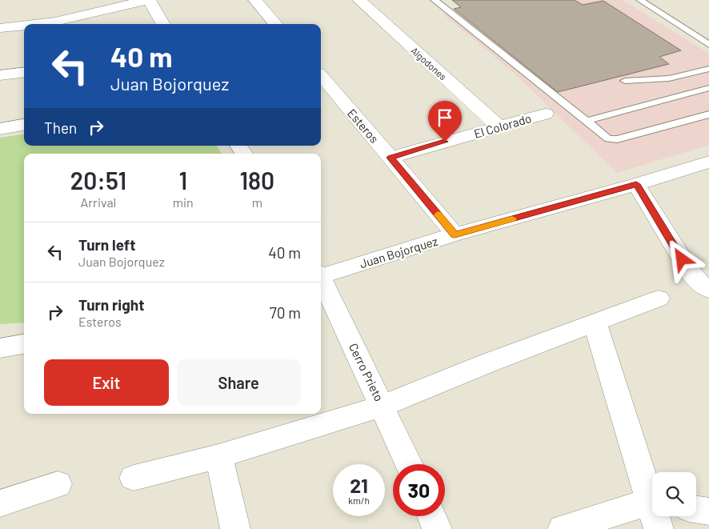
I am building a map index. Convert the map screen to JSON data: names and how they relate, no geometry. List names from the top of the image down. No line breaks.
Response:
{"streets":{"street":["Algodones","Esteros","El Colorado","Juan Bojorquez","Cerro Prieto"]},"crossings":[["Algodones","El Colorado"],["Esteros","El Colorado"],["Esteros","Juan Bojorquez"]],"page":{"turn":["40 m","Juan Bojorquez"],"then":"Then","eta":["20:51","Arrival","1","min","180","m"],"list":[{"name":"Turn left","note":"Juan Bojorquez","value":"40 m"},{"name":"Turn right","note":"Esteros","value":"70 m"}],"buttons":["Exit","Share"],"speed":"21 km/h","limit":"30"}}
